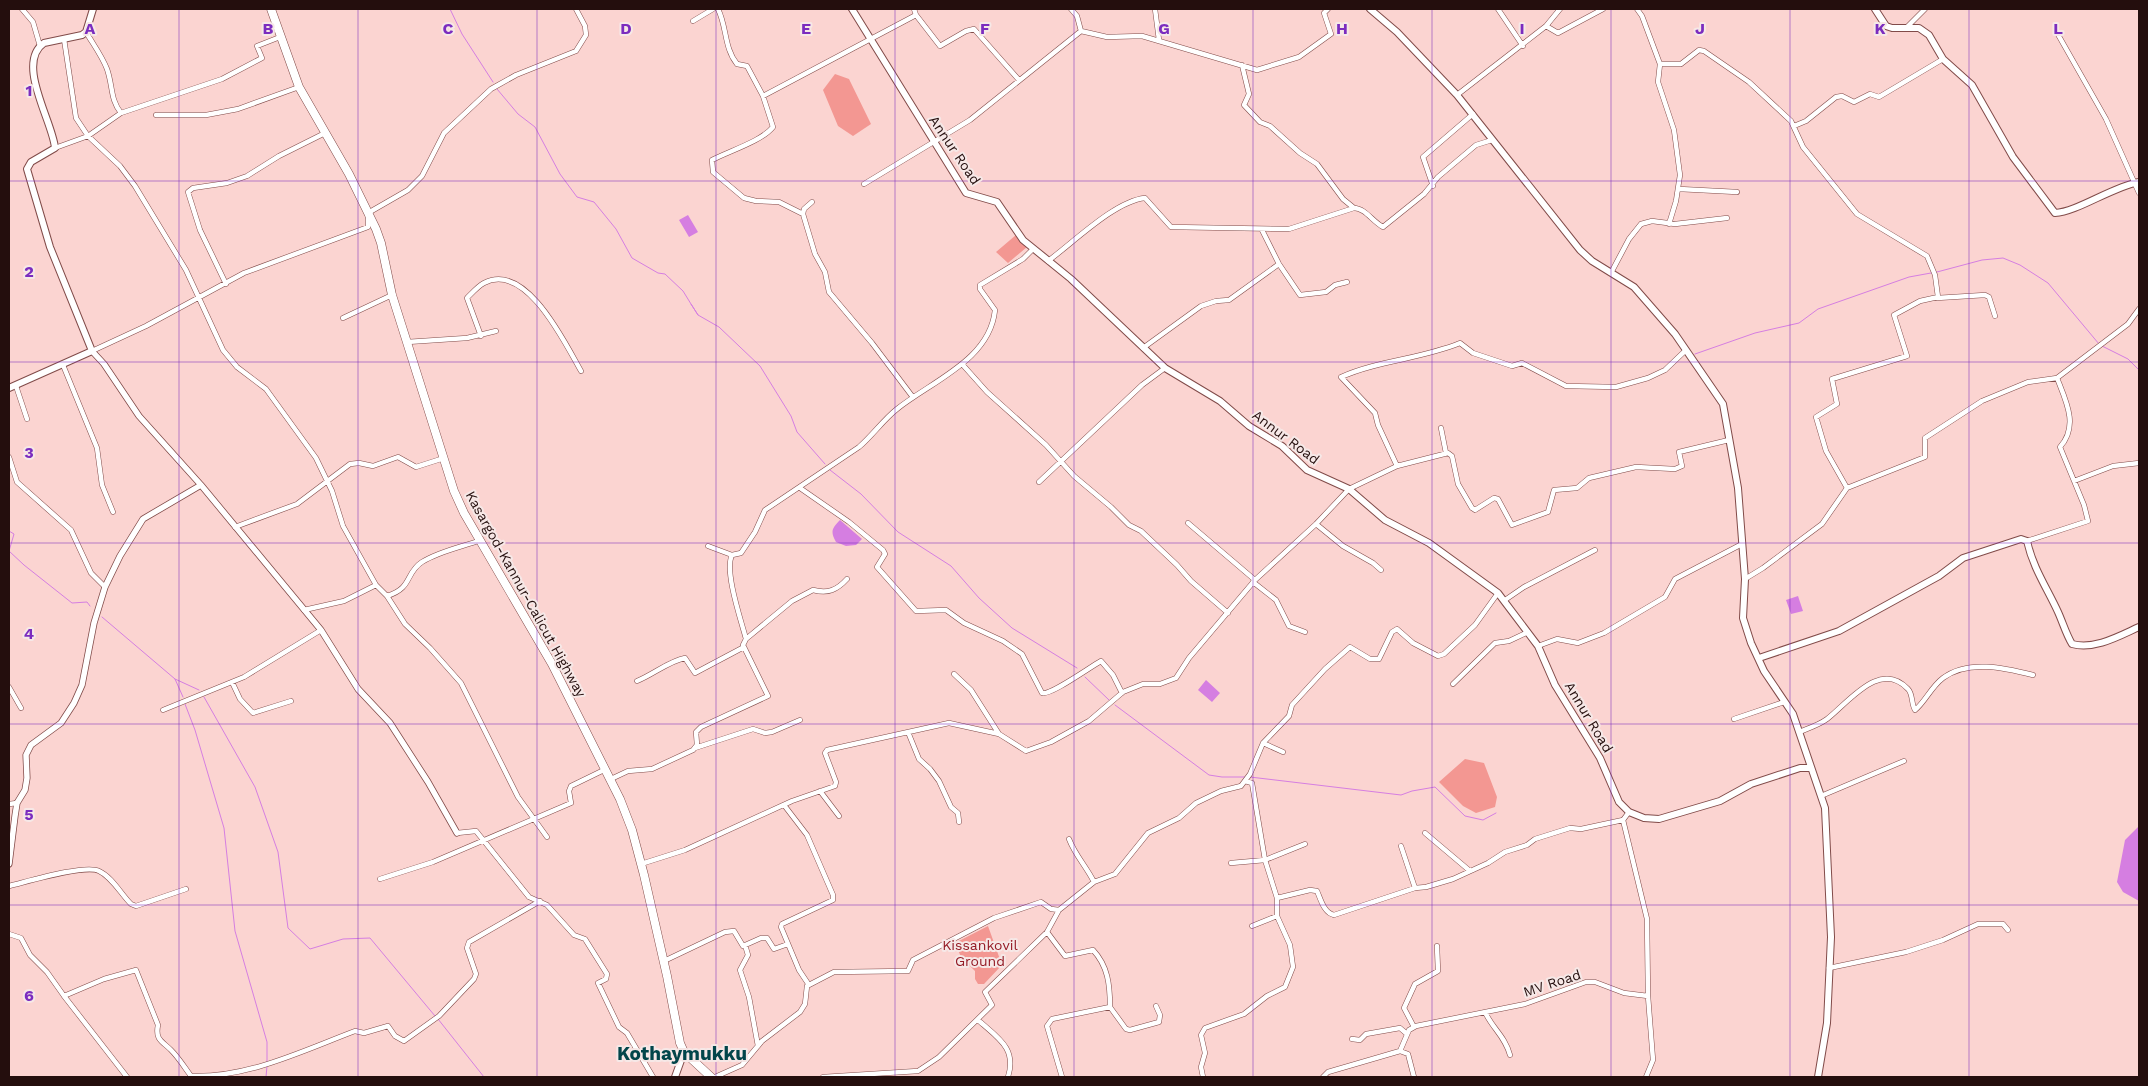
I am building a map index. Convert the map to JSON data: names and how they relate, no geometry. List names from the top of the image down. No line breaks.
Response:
{"streets":{"highway":["Kasargod-Kannur-Calicut Highway"],"main road":["Annur Road"],"street":["MV Road"]},"districts":["Kothaymukku"],"parks":["Kissankovil Ground"],"grid":{"columns":["A","B","C","D","E","F","G","H","I","J","K","L"],"rows":["1","2","3","4","5","6"]}}
